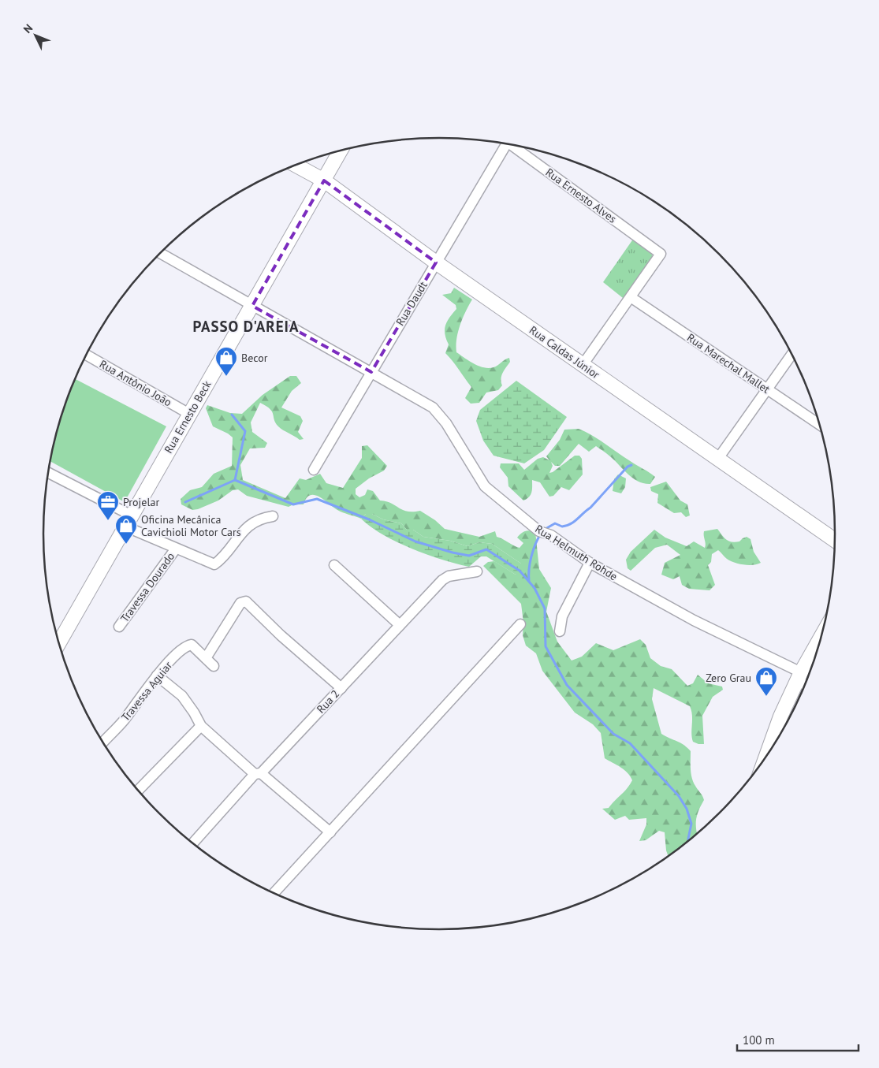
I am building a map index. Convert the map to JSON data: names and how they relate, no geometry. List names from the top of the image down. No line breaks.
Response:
{"streets":{"street":["Rua Ernesto Alves","Rua Daudt","Rua Caldas Júnior","Rua Marechal Mallet","Rua Antônio João","Rua Ernesto Beck","Rua Helmuth Rohde","Travessa Dourado","Travessa Aguiar","Rua 2"]},"crossings":[["Rua Ernesto Alves","Rua Marechal Mallet"],["Rua Daudt","Rua Caldas Júnior"],["Rua Daudt","Rua Helmuth Rohde"],["Rua Caldas Júnior","Rua Ernesto Beck"],["Rua Antônio João","Rua Ernesto Beck"],["Rua Ernesto Beck","Rua Helmuth Rohde"]],"districts":["PASSO D'AREIA"],"places":{"shop":["Becor","Oficina Mecânica Cavichioli Motor Cars","Zero Grau"],"office":["Projelar"]},"scale_bar":"100 m","north":"top left"}
